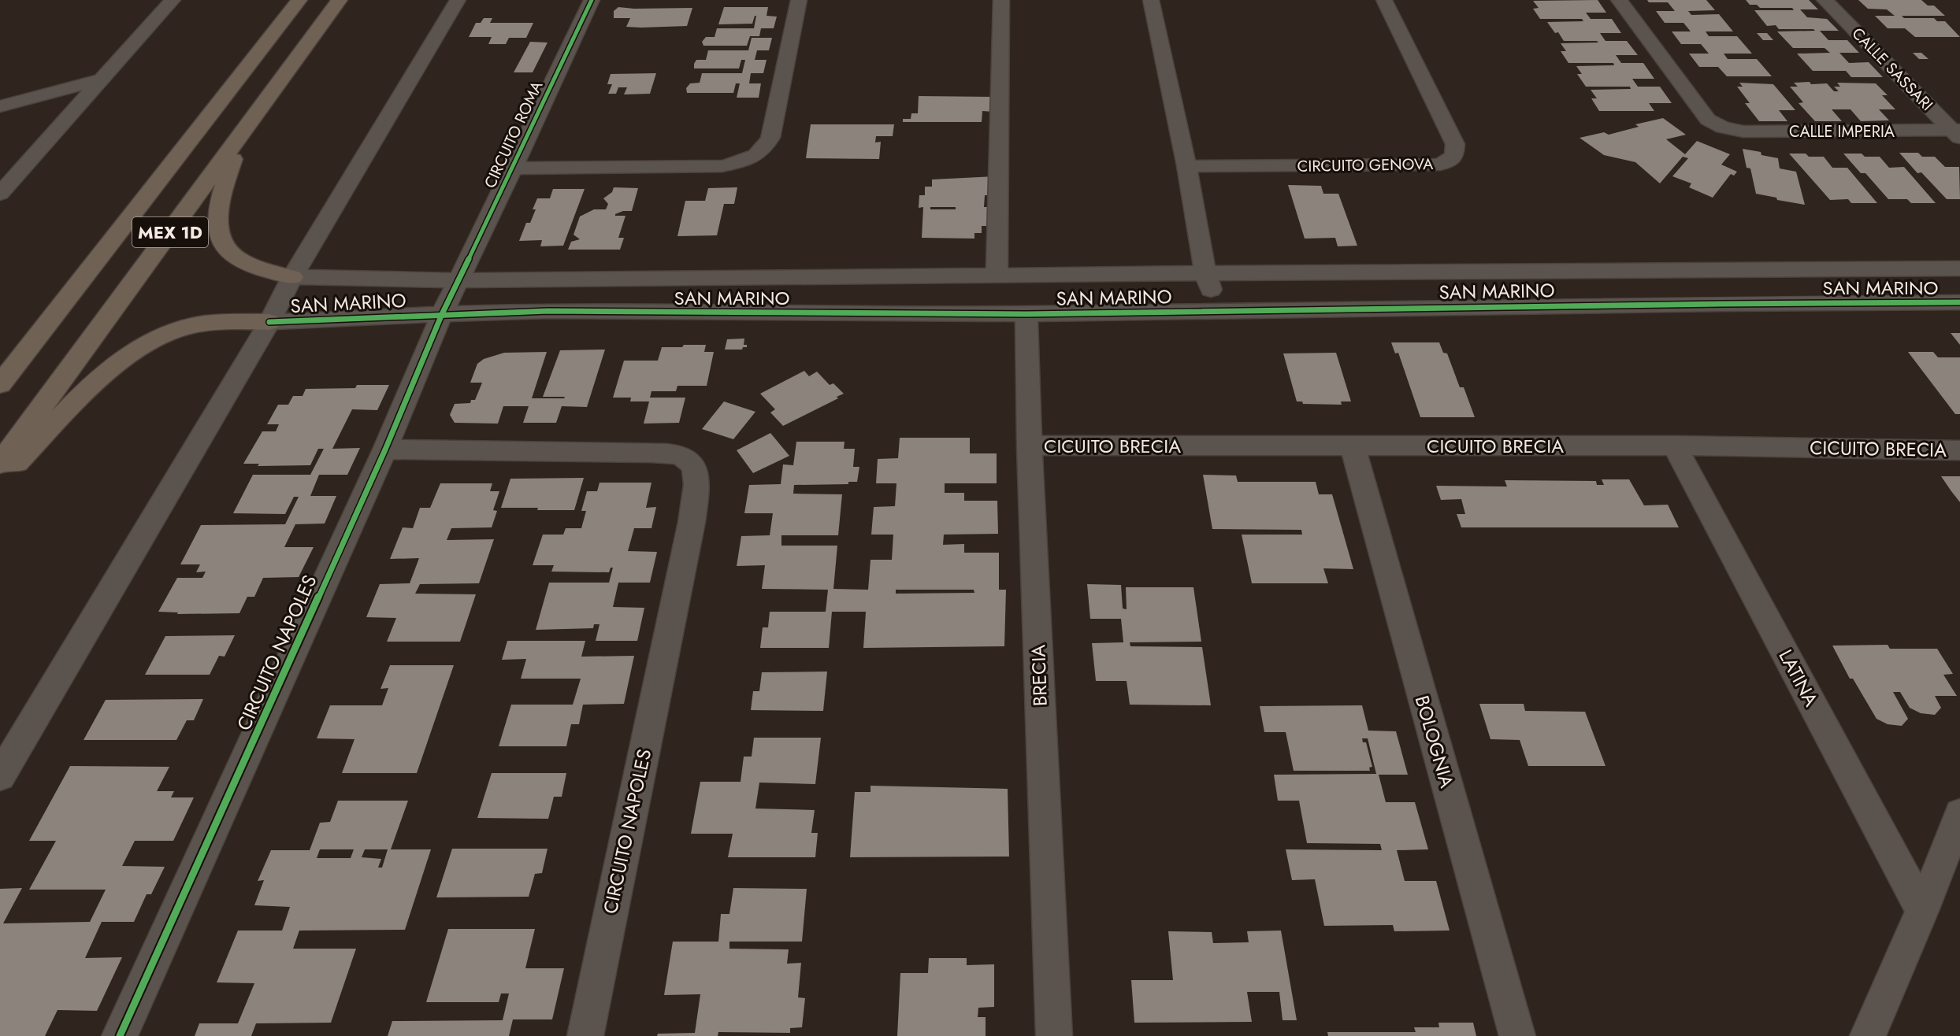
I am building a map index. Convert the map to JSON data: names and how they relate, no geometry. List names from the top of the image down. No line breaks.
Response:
{"streets":{"highway":["MEX 1D"],"street":["CALLE SASSARI","CALLE IMPERIA","CIRCUITO ROMA","CIRCUITO GENOVA","SAN MARINO","CICUITO BRECIA","CIRCUITO NAPOLES","BRECIA","LATINA","BOLOGNIA"]},"crossings":[["CALLE SASSARI","CALLE IMPERIA"],["CIRCUITO ROMA","SAN MARINO"],["CIRCUITO ROMA","CIRCUITO NAPOLES"],["SAN MARINO","CIRCUITO NAPOLES"],["SAN MARINO","BRECIA"],["CICUITO BRECIA","BRECIA"],["CICUITO BRECIA","LATINA"],["CICUITO BRECIA","BOLOGNIA"]]}
